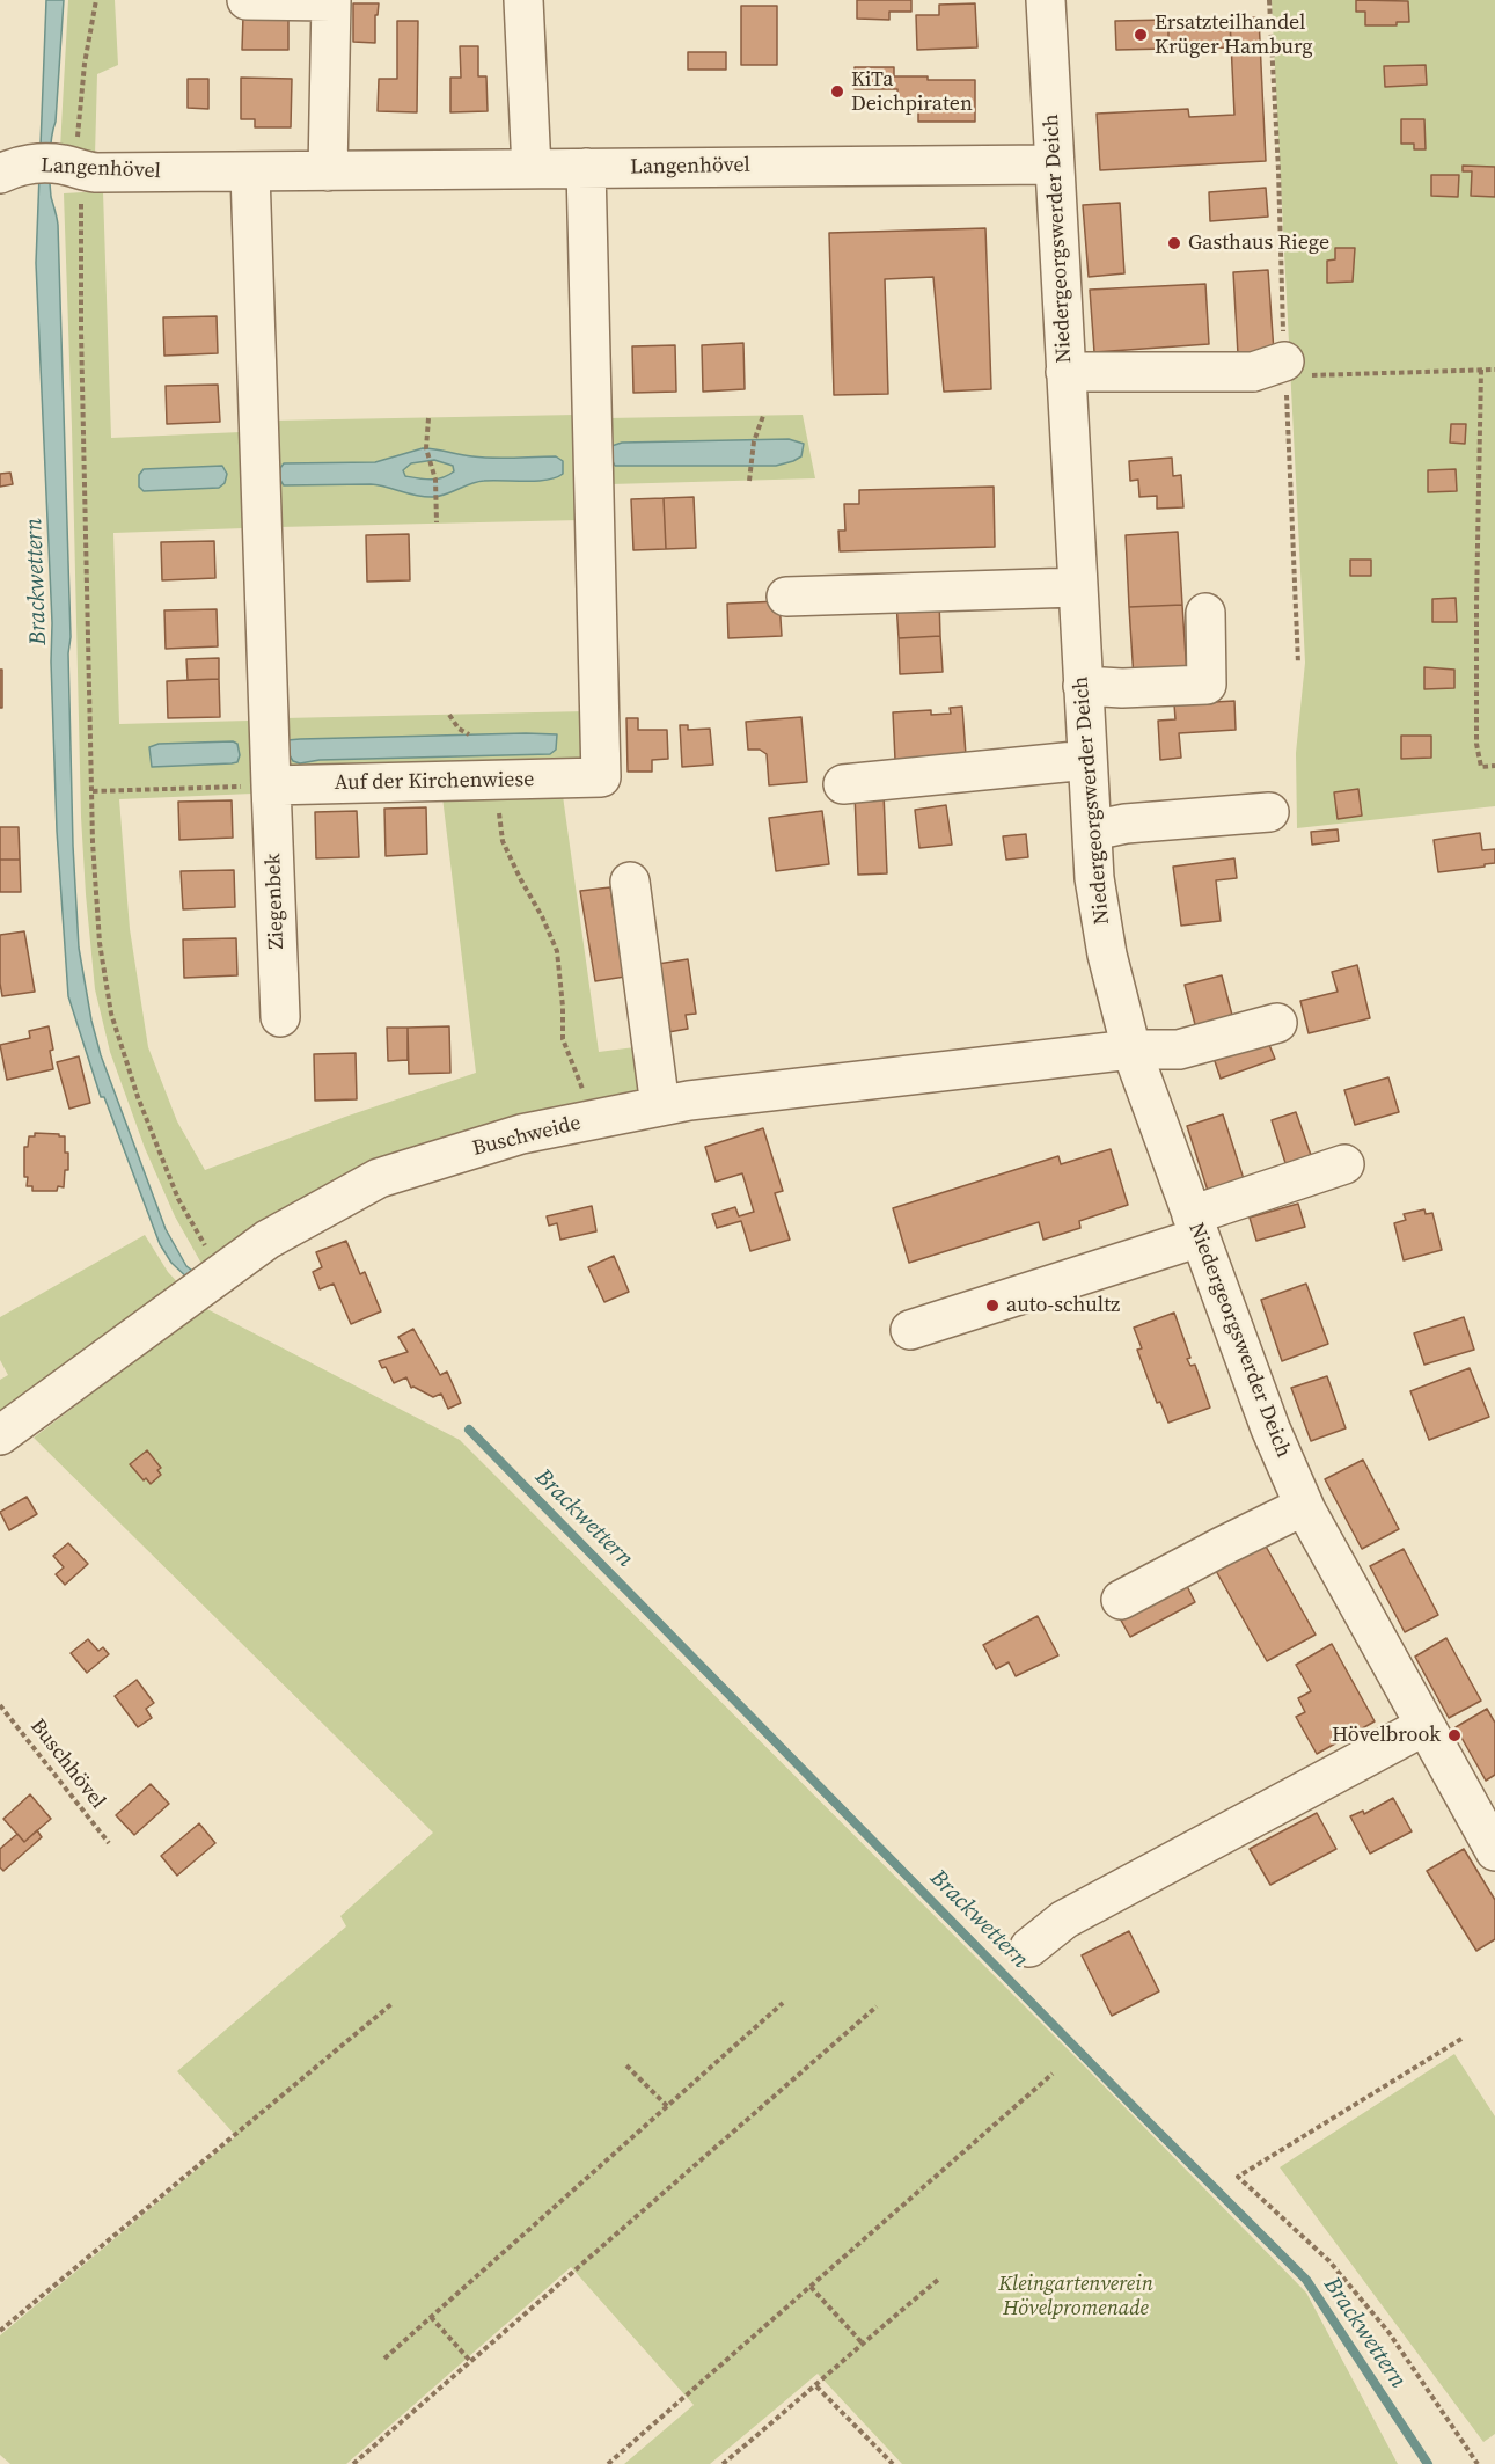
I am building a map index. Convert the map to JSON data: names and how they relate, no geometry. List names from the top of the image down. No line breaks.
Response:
{"streets":{"street":["Langenhövel","Niedergeorgswerder Deich","Auf der Kirchenwiese","Ziegenbek","Buschweide"],"path":["Buschhövel"]},"crossings":[["Langenhövel","Niedergeorgswerder Deich"],["Langenhövel","Auf der Kirchenwiese"],["Niedergeorgswerder Deich","Buschweide"],["Auf der Kirchenwiese","Ziegenbek"]],"water":["Brackwettern"],"parks":["Kleingartenverein Hövelpromenade"],"places":["Ersatzteilhandel Krüger Hamburg","KiTa Deichpiraten","Gasthaus Riege","auto-schultz","Hövelbrook"]}
